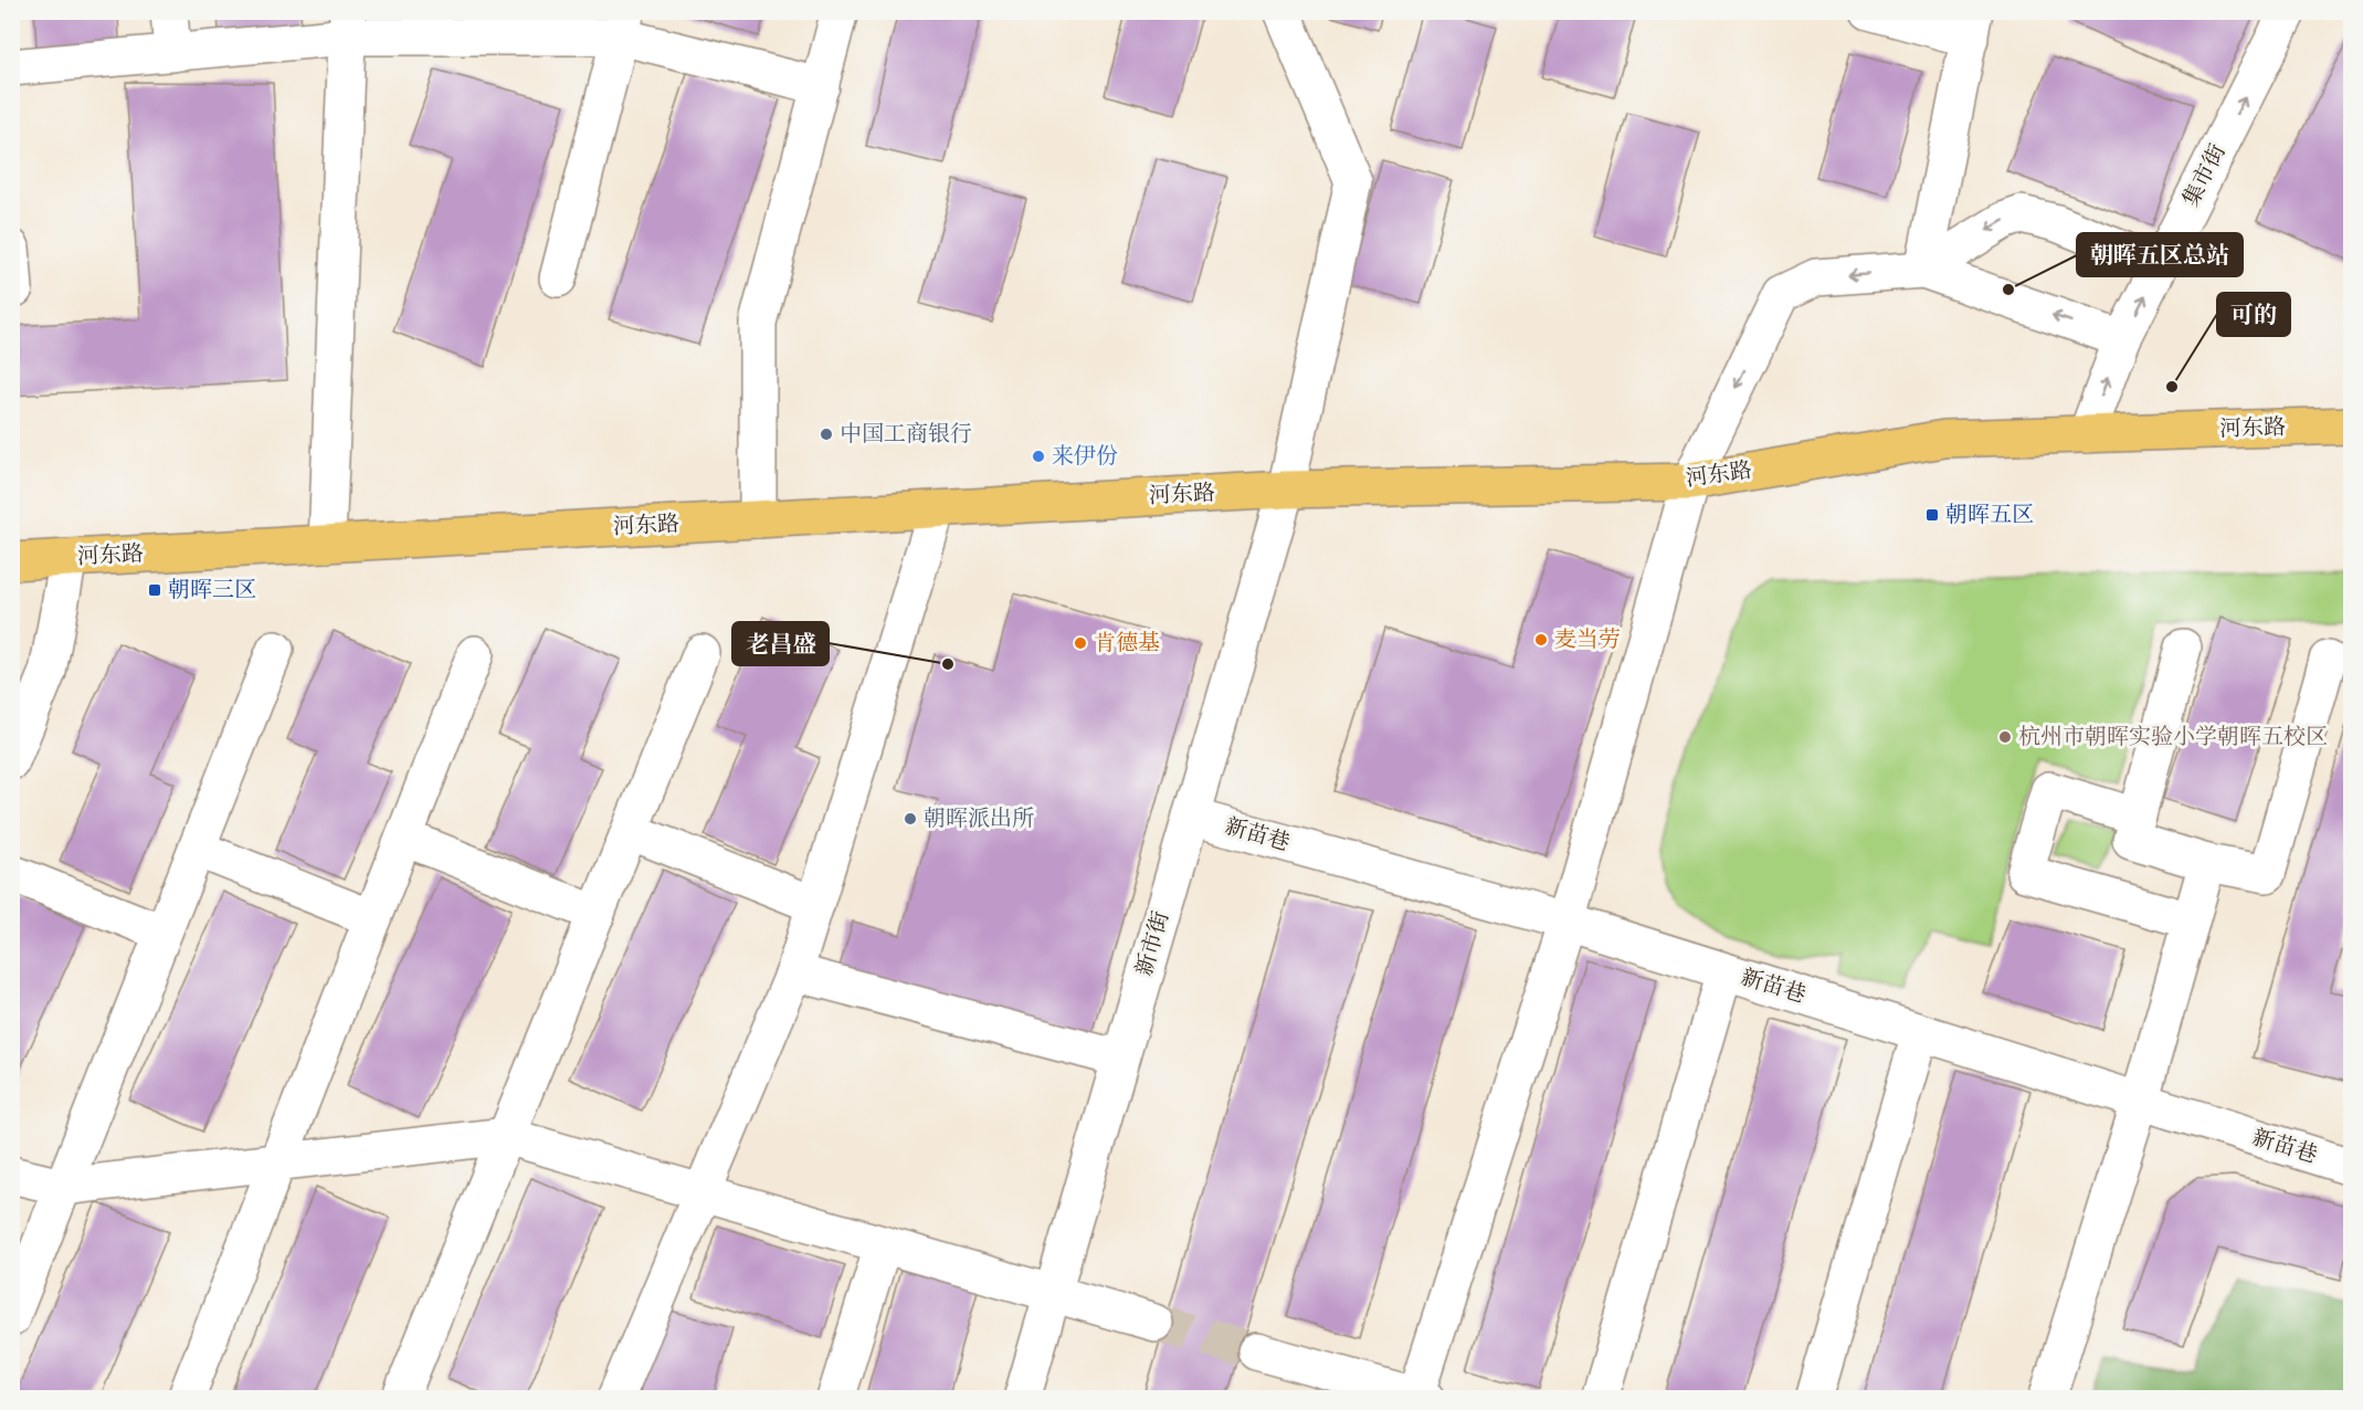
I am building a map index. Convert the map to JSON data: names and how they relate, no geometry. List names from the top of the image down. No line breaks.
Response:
{"streets":{"main road":["河东路"],"street":["集市街","新苗巷","新市街"]},"crossings":[["集市街","河东路"],["河东路","新市街"],["新苗巷","新市街"]],"places":{"other":["朝晖五区总站","可的","中国工商银行","来伊份","麦当劳","肯德基","老昌盛","杭州市朝晖实验小学朝晖五校区","朝晖派出所"],"transit":["朝晖五区","朝晖三区"]}}
